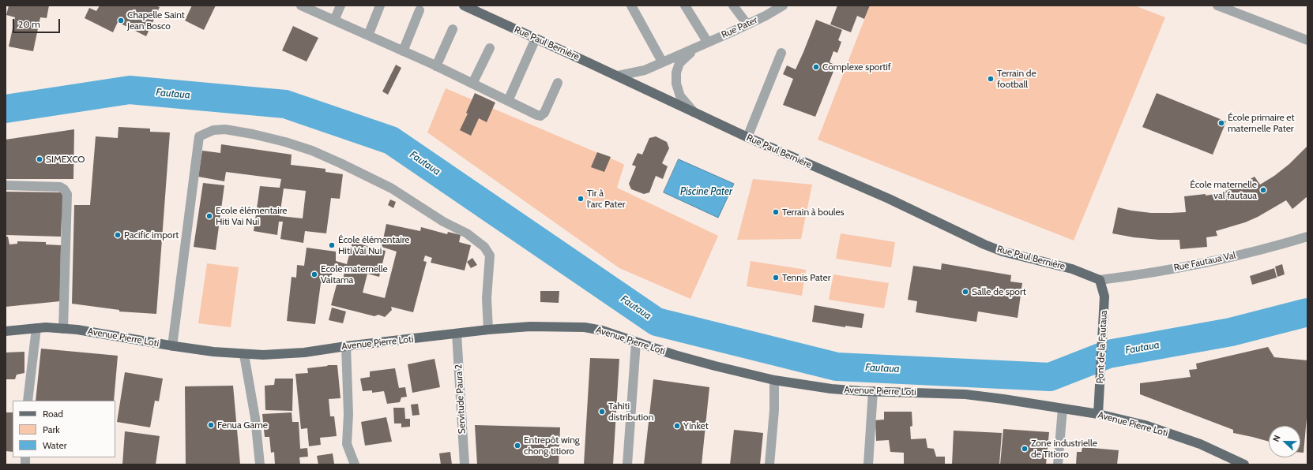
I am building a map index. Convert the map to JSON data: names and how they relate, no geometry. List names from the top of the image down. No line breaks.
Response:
{"streets":{"main road":["Rue Paul Bernière","Avenue Pierre Loti","Pont de la Fautaua"],"street":["Rue Pater","Rue Fautaua Val","Servitude Paura 2"]},"crossings":[["Rue Pater","Rue Paul Bernière"],["Rue Paul Bernière","Rue Fautaua Val"],["Rue Paul Bernière","Pont de la Fautaua"],["Rue Fautaua Val","Pont de la Fautaua"],["Avenue Pierre Loti","Pont de la Fautaua"],["Avenue Pierre Loti","Servitude Paura 2"]],"water":["Fautaua","Piscine Pater"],"places":["Chapelle Saint Jean Bosco","Complexe sportif","Terrain de football","École primaire et maternelle Pater","SIMEXCO","École maternelle val fautaua","Tir à l'arc Pater","Terrain à boules","Ecole élémentaire Hiti Vai Nui","Pacific import","École élémentaire Hiti Vai Nui","Ecole maternelle Vaitama","Tennis Pater","Salle de sport","Tahiti distribution","Fenua Game","Yinket","Entrepôt wing chong titioro","Zone industrielle de Titioro"],"legend":["Road","Park","Water"],"scale_bar":"20 m","north":"left"}
